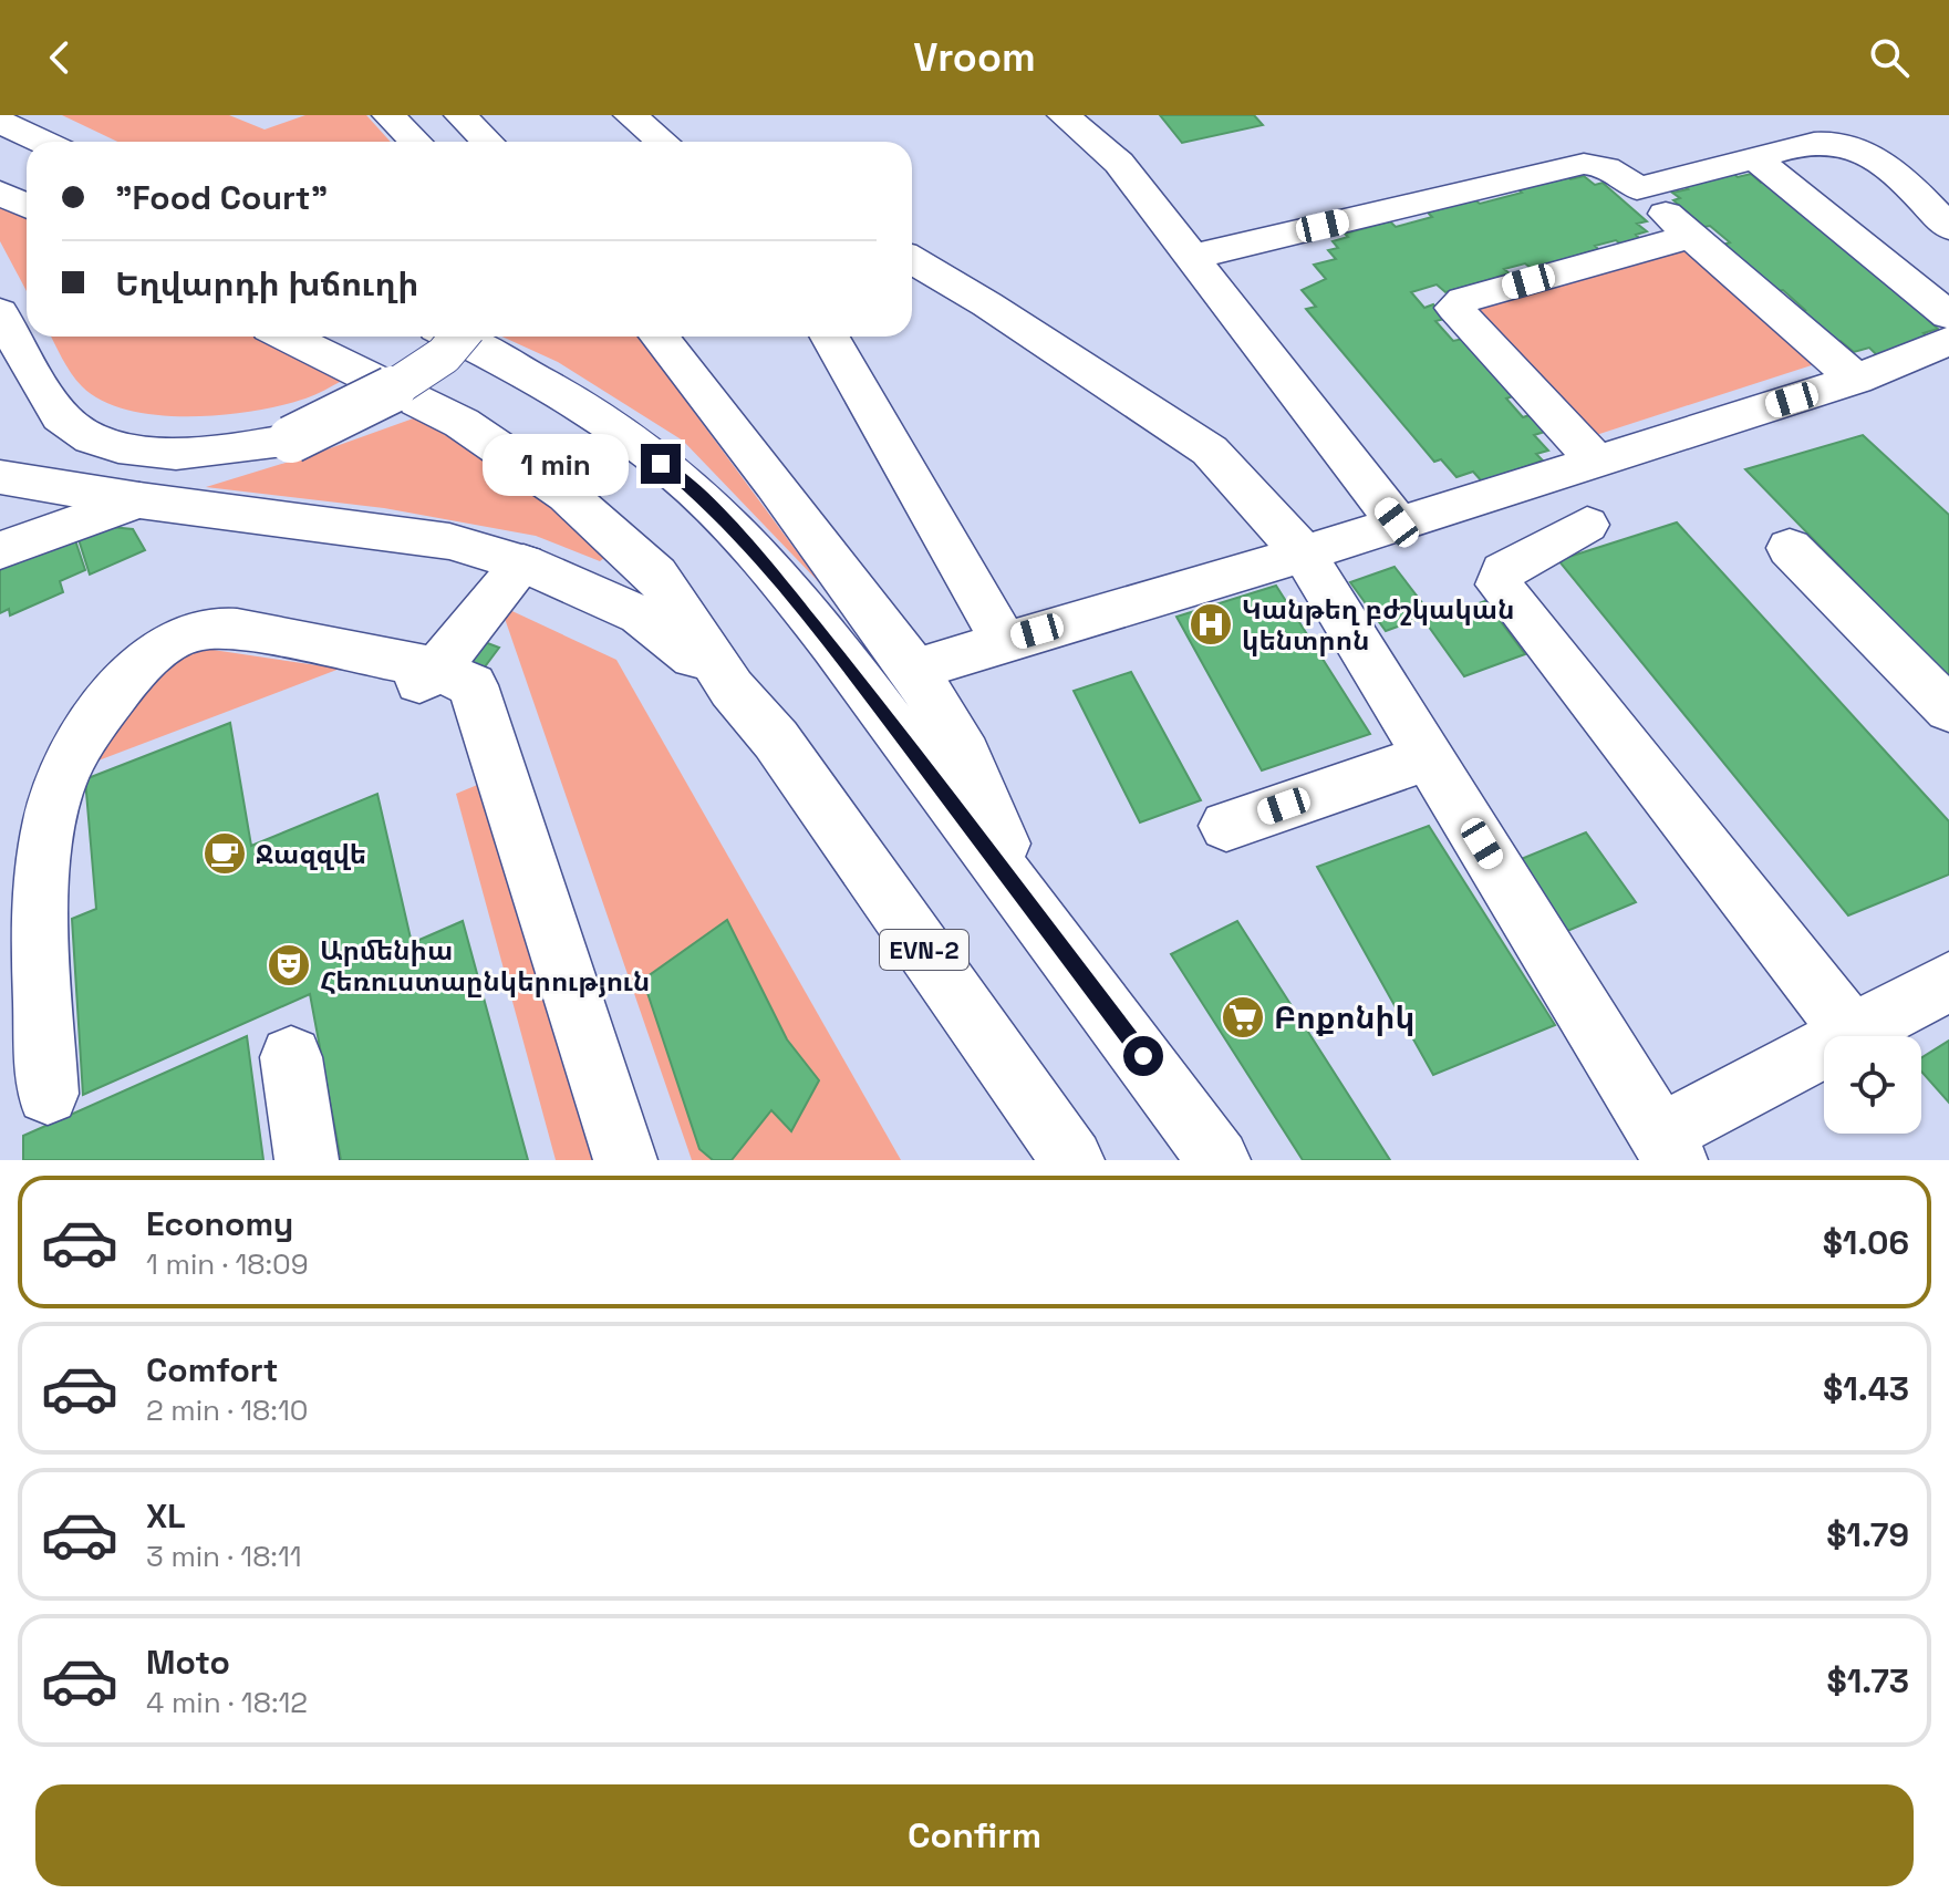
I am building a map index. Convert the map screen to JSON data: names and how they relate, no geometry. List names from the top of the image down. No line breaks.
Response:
{"streets":{"main road":["EVN-2"]},"places":{"hospital":["Կանթեղ բժշկական կենտրոն"],"cafe":["Ջազզվե"],"theatre":["Արմենիա Հեռուստաընկերություն"],"supermarket":["Բոքոնիկ"]},"page":{"header":"Vroom","banner":["\"Food Court\"","Եղվարդի խճուղի"],"bubble":"1 min","list":[{"name":"Economy","note":"1 min · 18:09","value":"$1.06"},{"name":"Comfort","note":"2 min · 18:10","value":"$1.43"},{"name":"XL","note":"3 min · 18:11","value":"$1.79"},{"name":"Moto","note":"4 min · 18:12","value":"$1.73"}],"buttons":"Confirm"}}
